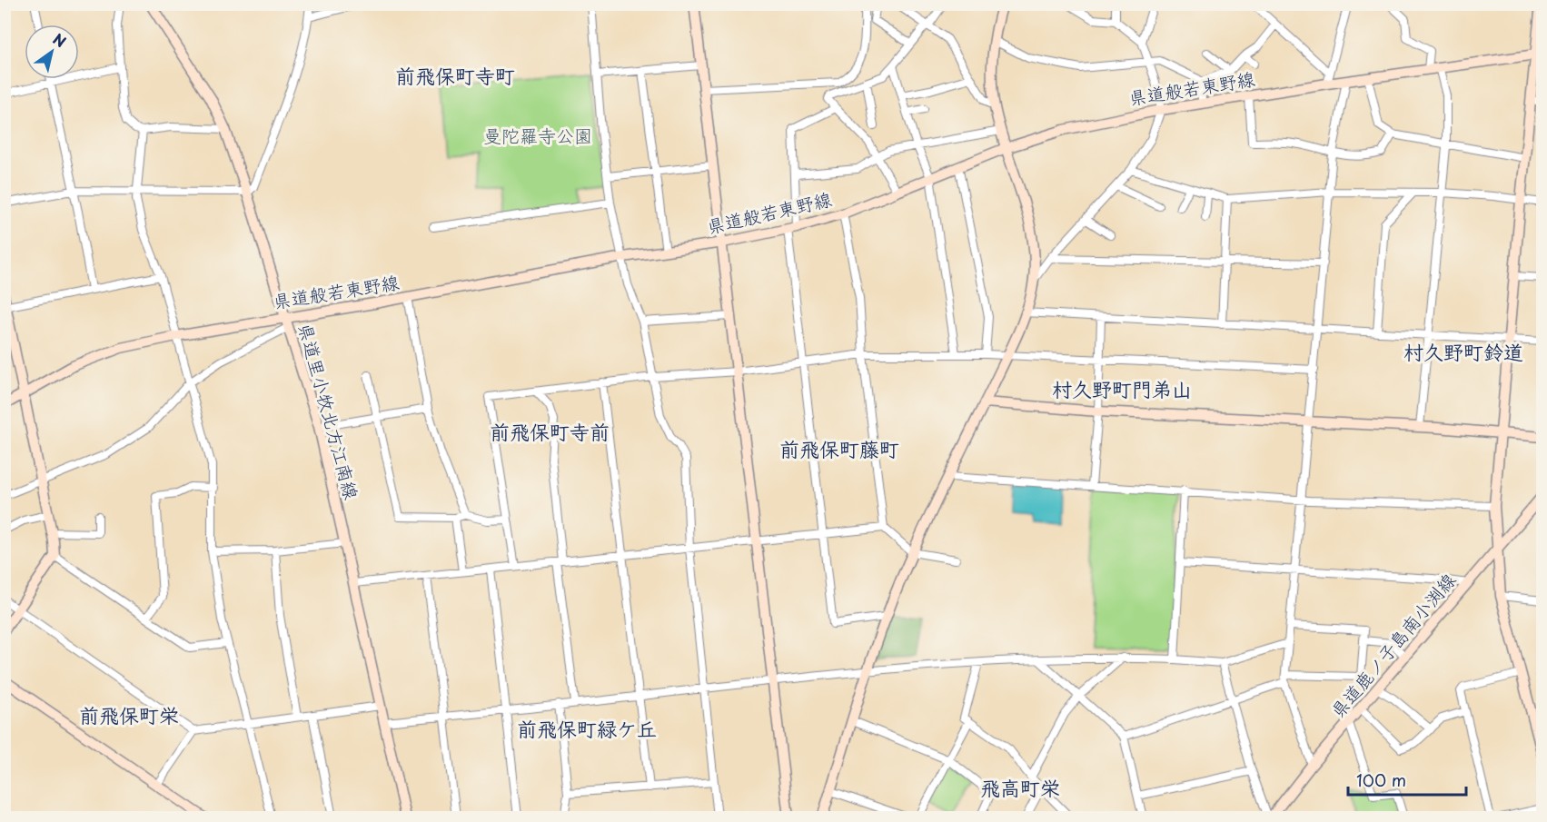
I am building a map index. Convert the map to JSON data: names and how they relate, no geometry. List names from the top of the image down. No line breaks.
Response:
{"streets":{"street":["県道般若東野線","県道里小牧北方江南線","県道鹿ノ子島南小渕線"]},"crossings":[["県道般若東野線","県道里小牧北方江南線"]],"districts":["前飛保町寺町","村久野町鈴道","村久野町門弟山","前飛保町寺前","前飛保町藤町","前飛保町栄","前飛保町緑ケ丘","飛高町栄"],"parks":["曼陀羅寺公園"],"scale_bar":"100 m","north":"top right"}
